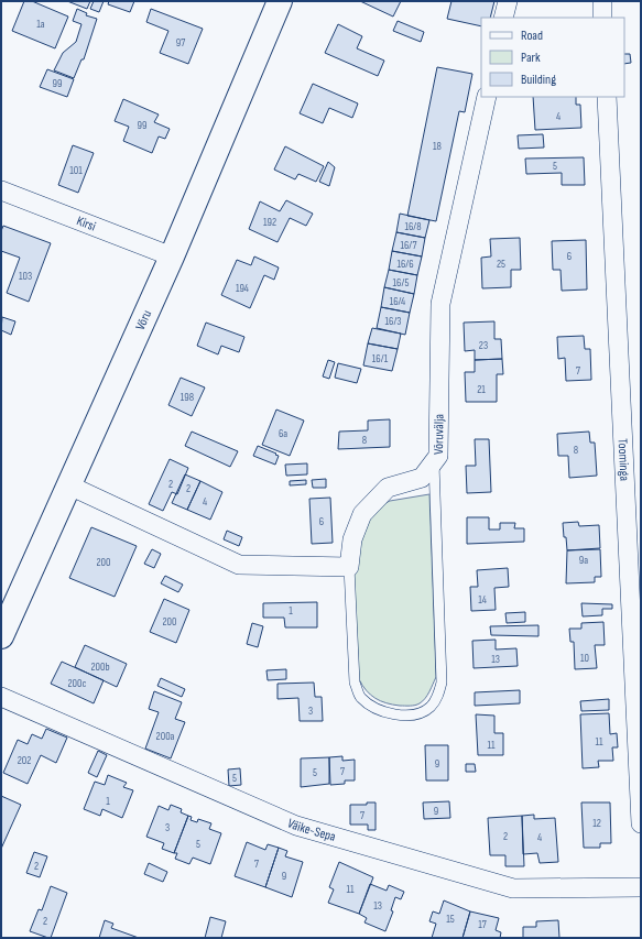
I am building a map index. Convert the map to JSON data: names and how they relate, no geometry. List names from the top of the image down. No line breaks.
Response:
{"streets":{"main road":["Võru"],"street":["Kirsi","Võruvälja","Toominga","Väike-Sepa"]},"crossings":[["Kirsi","Võru"]],"house_numbers":["1a","97","99","4","99","18","5","101","192","16/8","16/7","6","16/6","25","103","16/5","194","16/4","16/3","23","16/1","7","21","198","6a","8","8","2","2","4","6","9a","200","14","1","200","10","13","200b","200c","3","200a","11","11","202","9","7","5","5","1","9","7","12","3","2","4","5","7","2","9","11","13","15","2","17"],"legend":["Road","Park","Building"]}
